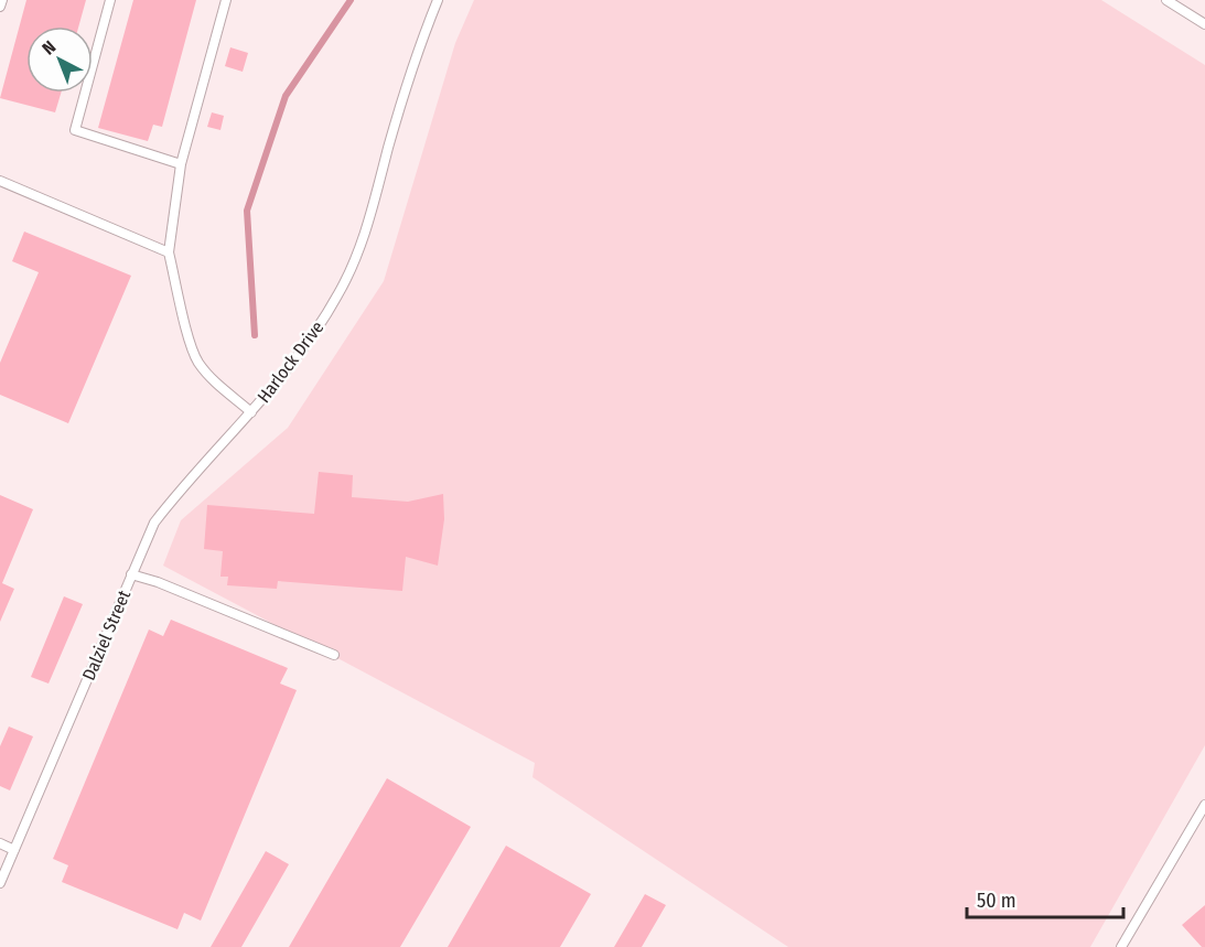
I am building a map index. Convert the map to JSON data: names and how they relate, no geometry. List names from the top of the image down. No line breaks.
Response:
{"streets":{"lane":["Harlock Drive","Dalziel Street"]},"crossings":[["Harlock Drive","Dalziel Street"]],"scale_bar":"50 m","north":"top left"}
